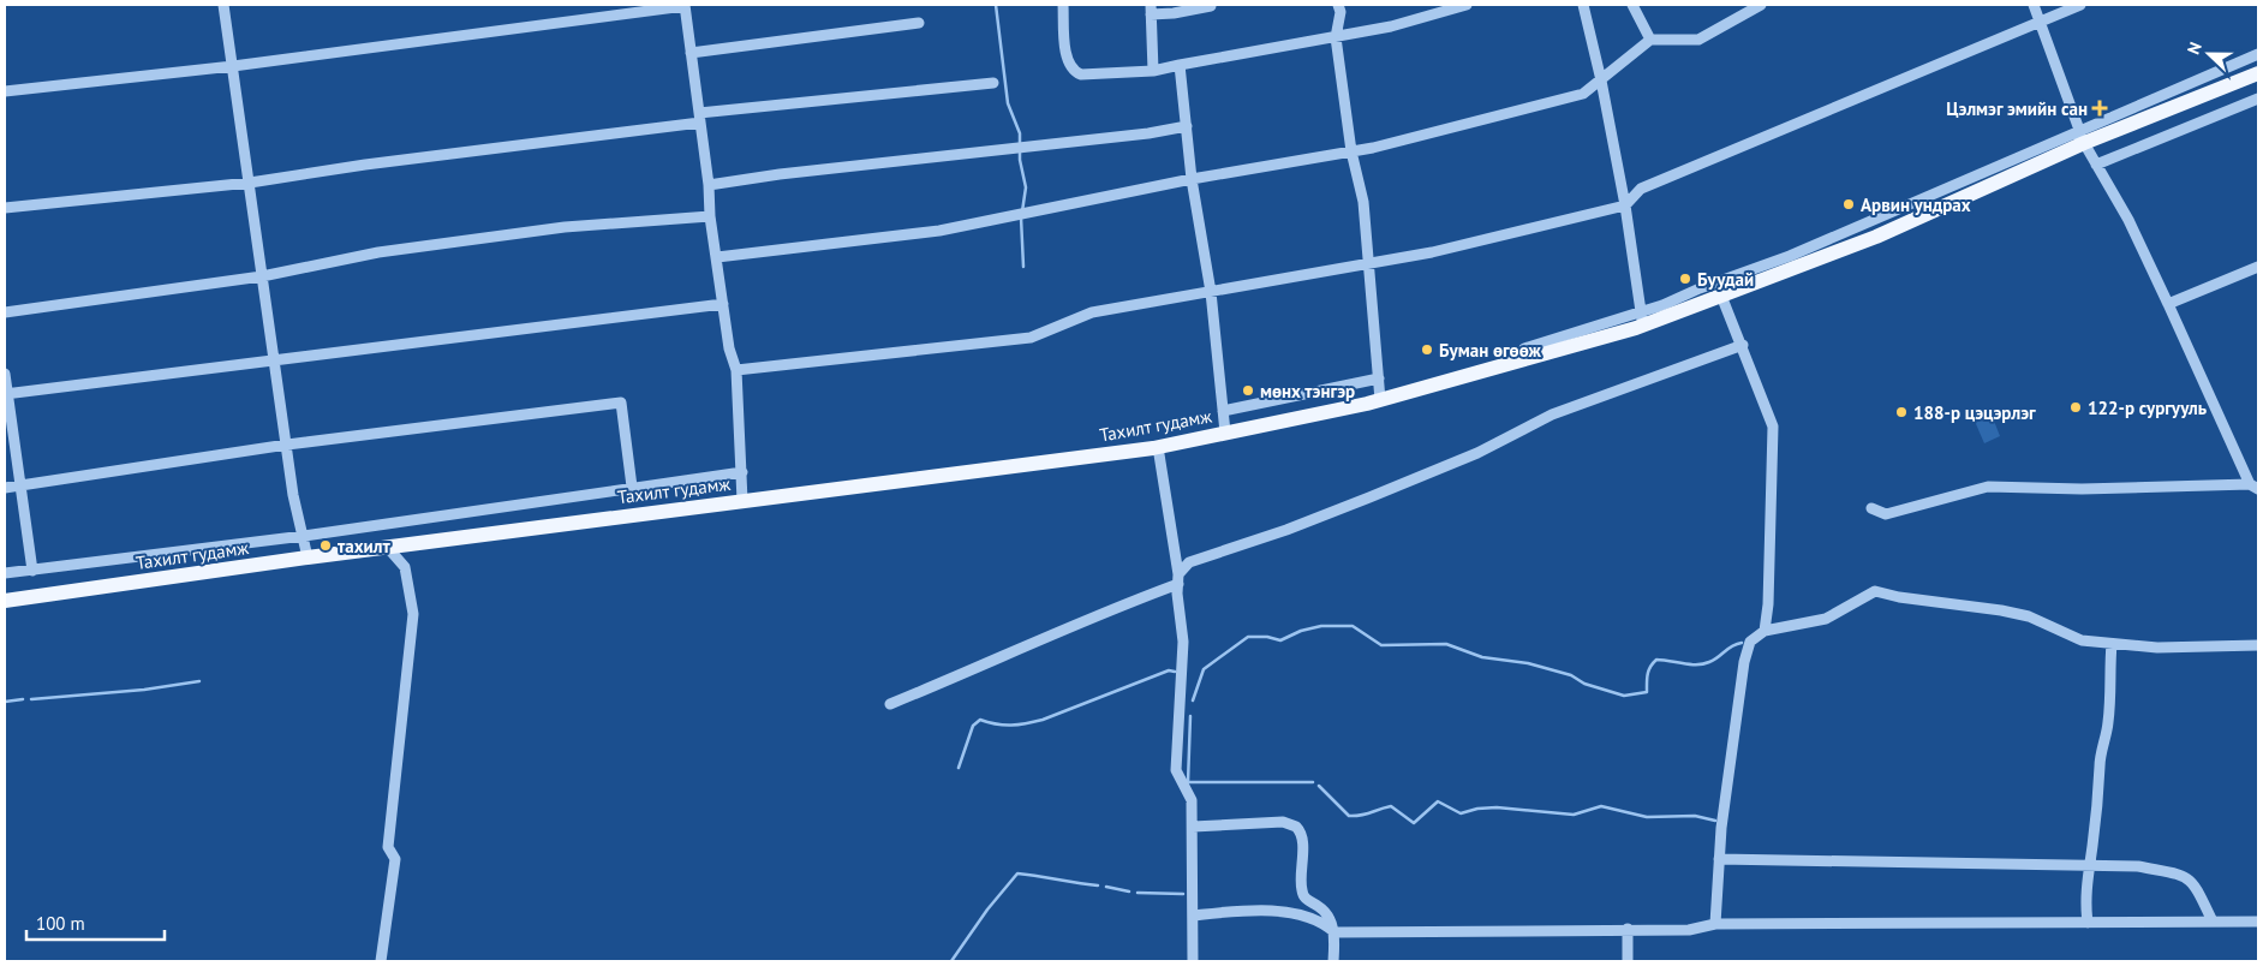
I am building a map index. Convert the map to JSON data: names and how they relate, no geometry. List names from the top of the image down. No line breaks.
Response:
{"streets":{"main road":["Тахилт гудамж"]},"places":{"health":["Цэлмэг эмийн сан"],"other":["Арвин ундрах","Буудай","Буман өгөөж","мөнх тэнгэр","122-р сургууль","188-р цэцэрлэг","тахилт"]},"scale_bar":"100 m","north":"left"}
